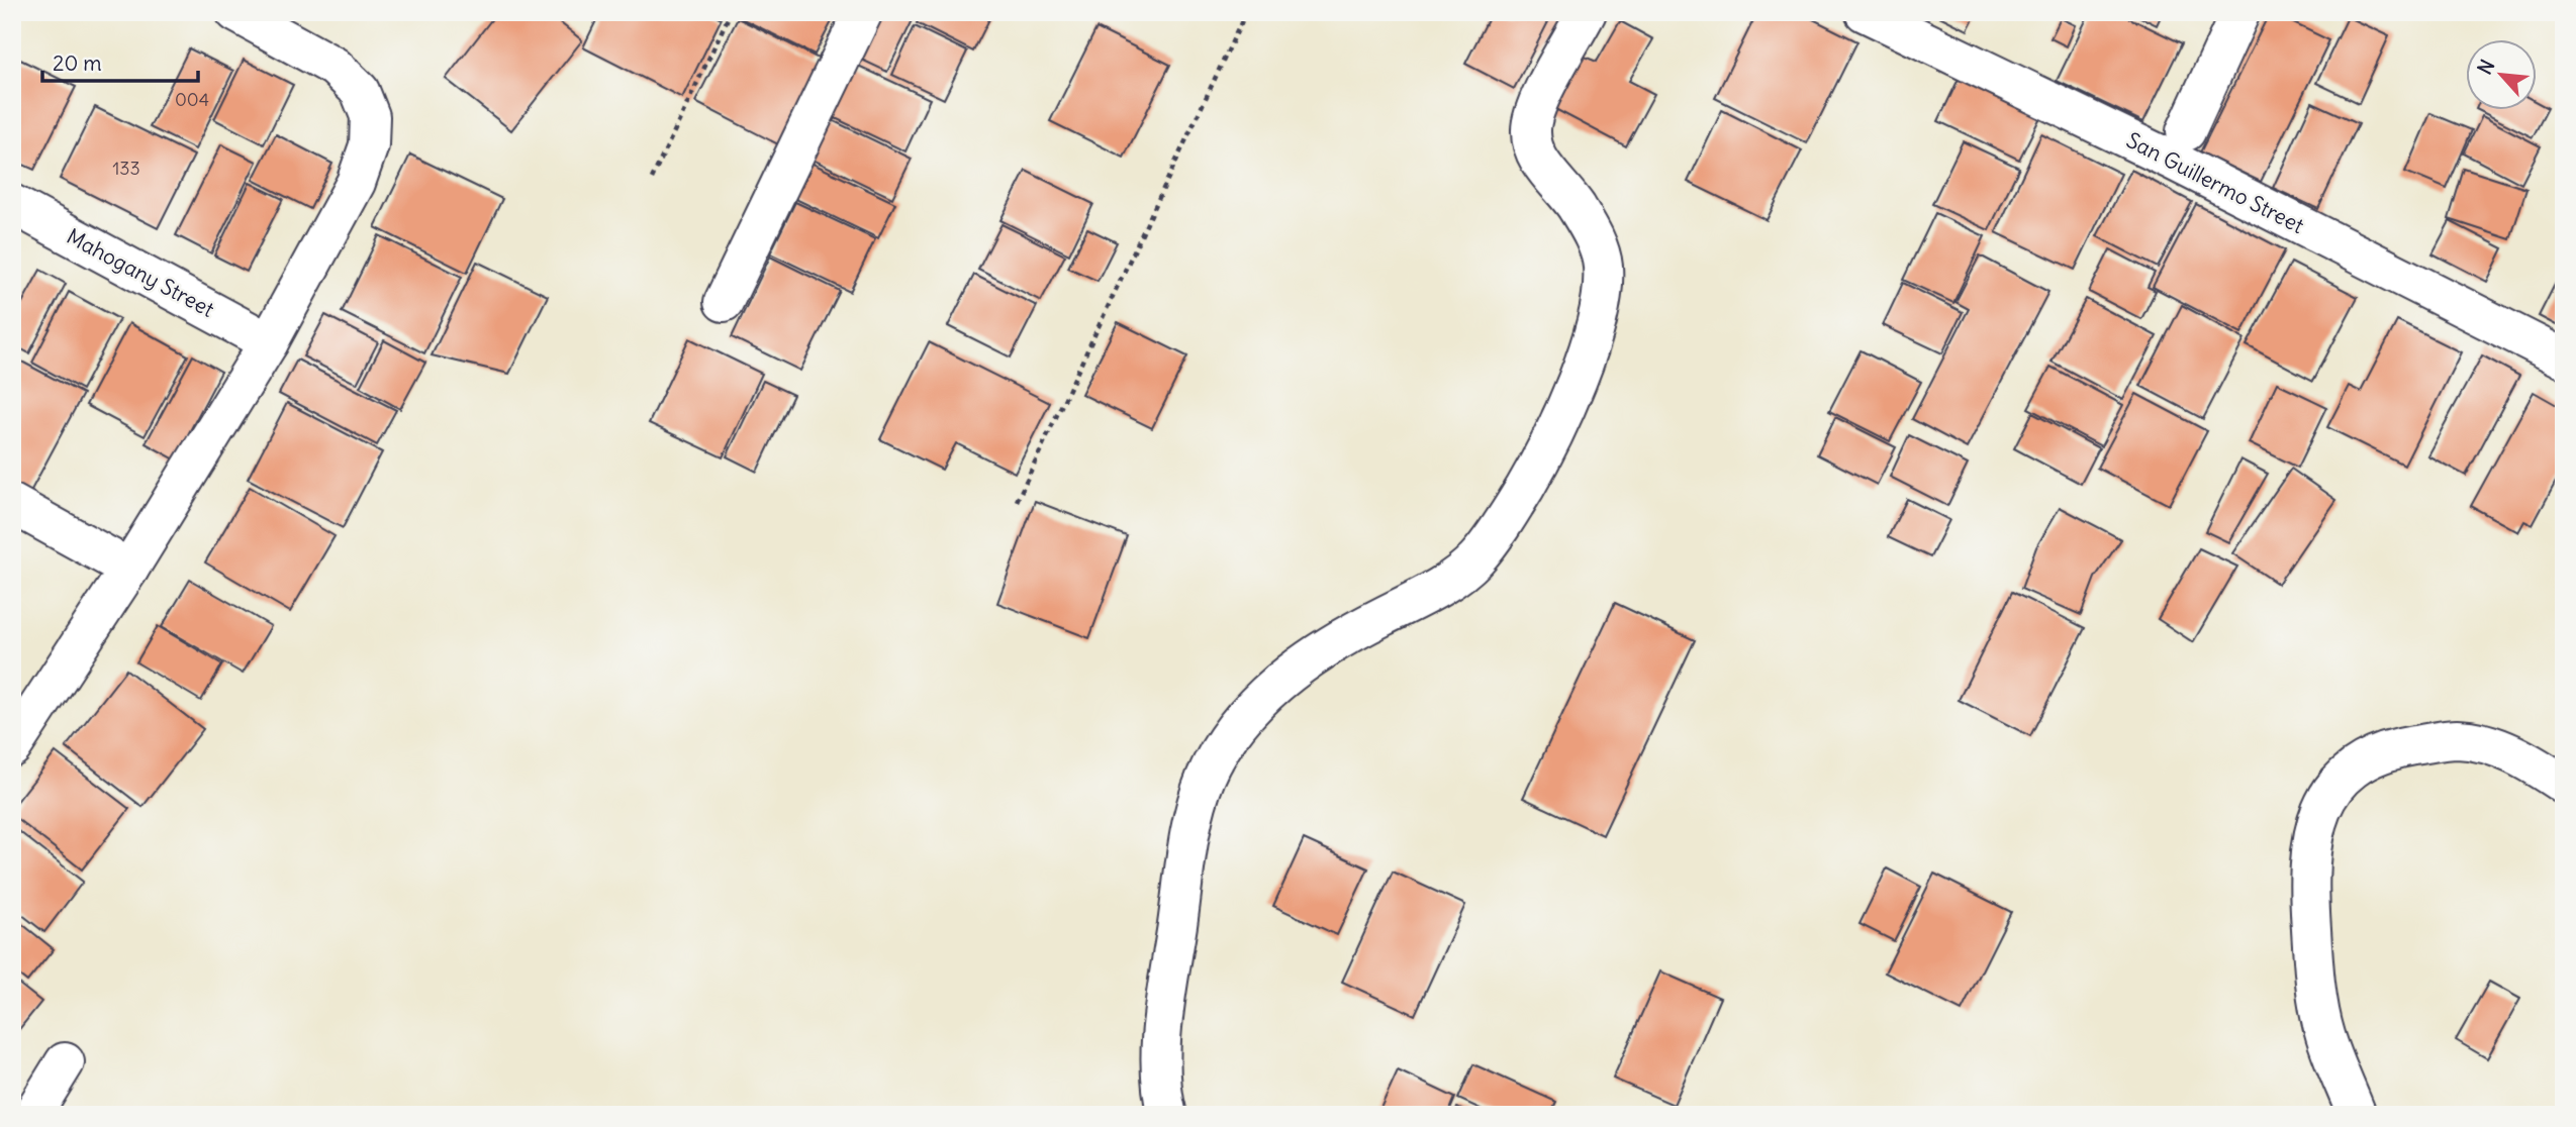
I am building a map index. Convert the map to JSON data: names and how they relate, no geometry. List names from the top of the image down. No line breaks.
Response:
{"streets":{"street":["San Guillermo Street","Mahogany Street"]},"house_numbers":["004","133"],"scale_bar":"20 m","north":"top left"}
